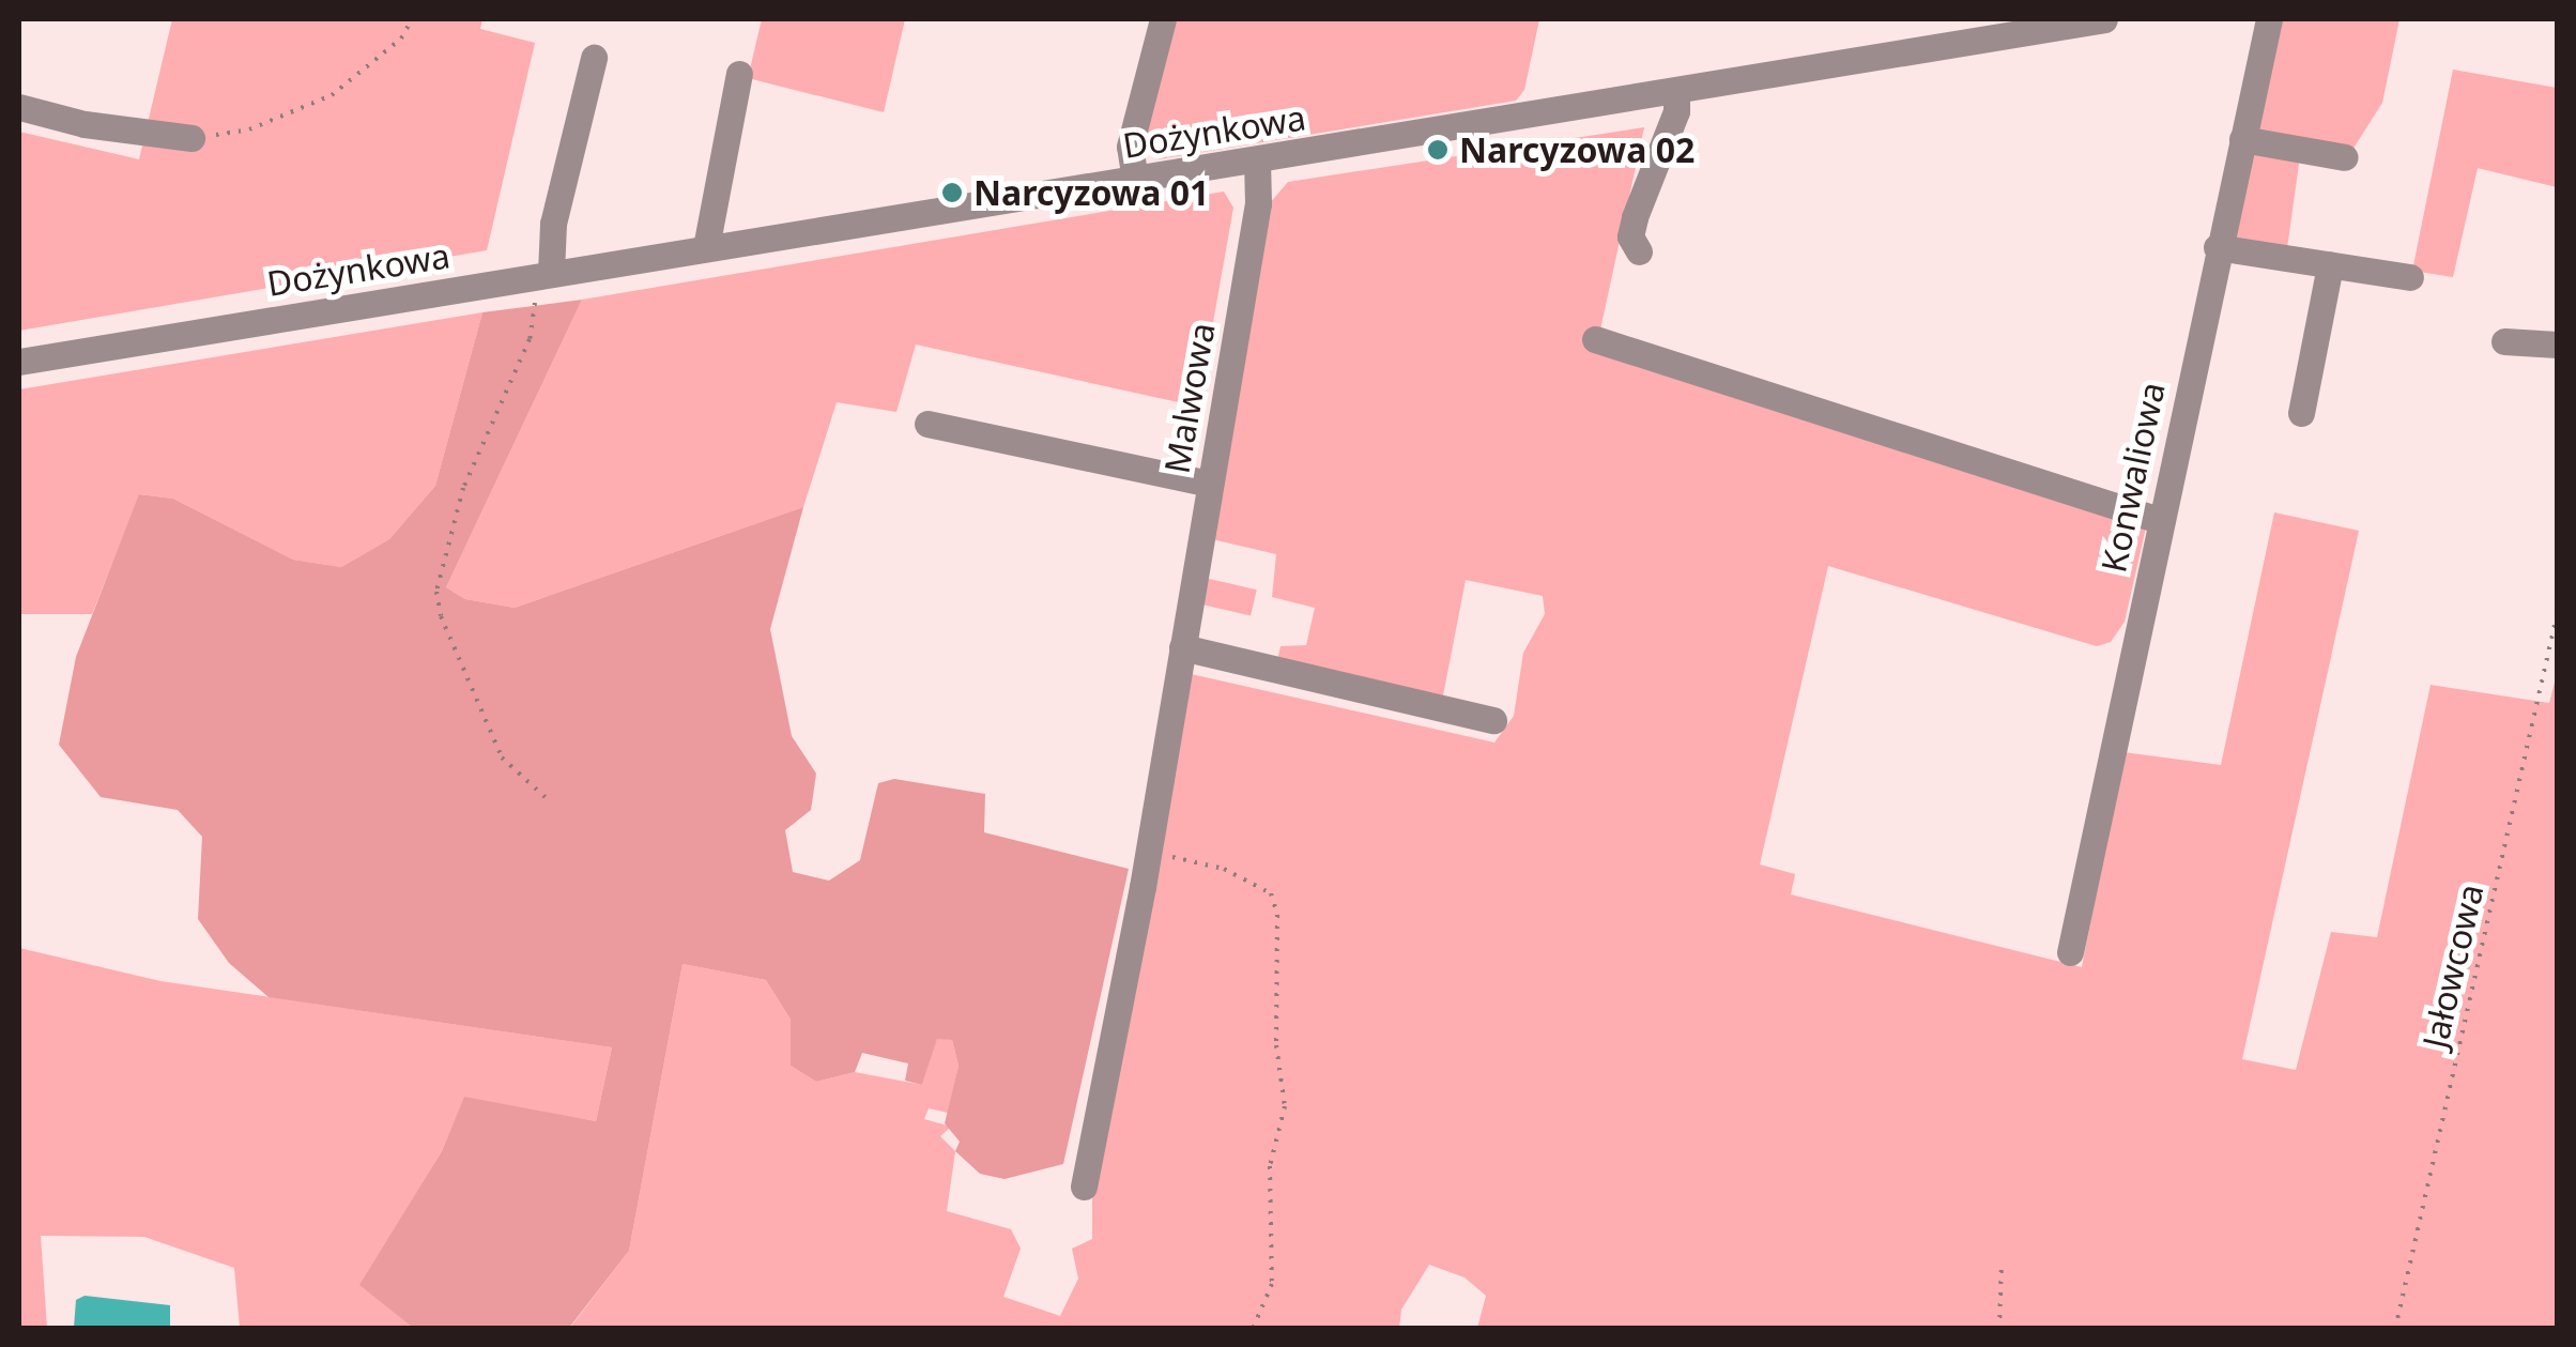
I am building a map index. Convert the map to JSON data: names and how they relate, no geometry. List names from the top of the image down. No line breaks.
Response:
{"streets":{"street":["Dożynkowa","Malwowa","Konwaliowa"],"path":["Jałowcowa"]},"crossings":[["Dożynkowa","Malwowa"]],"places":["Narcyzowa 02","Narcyzowa 01"]}
